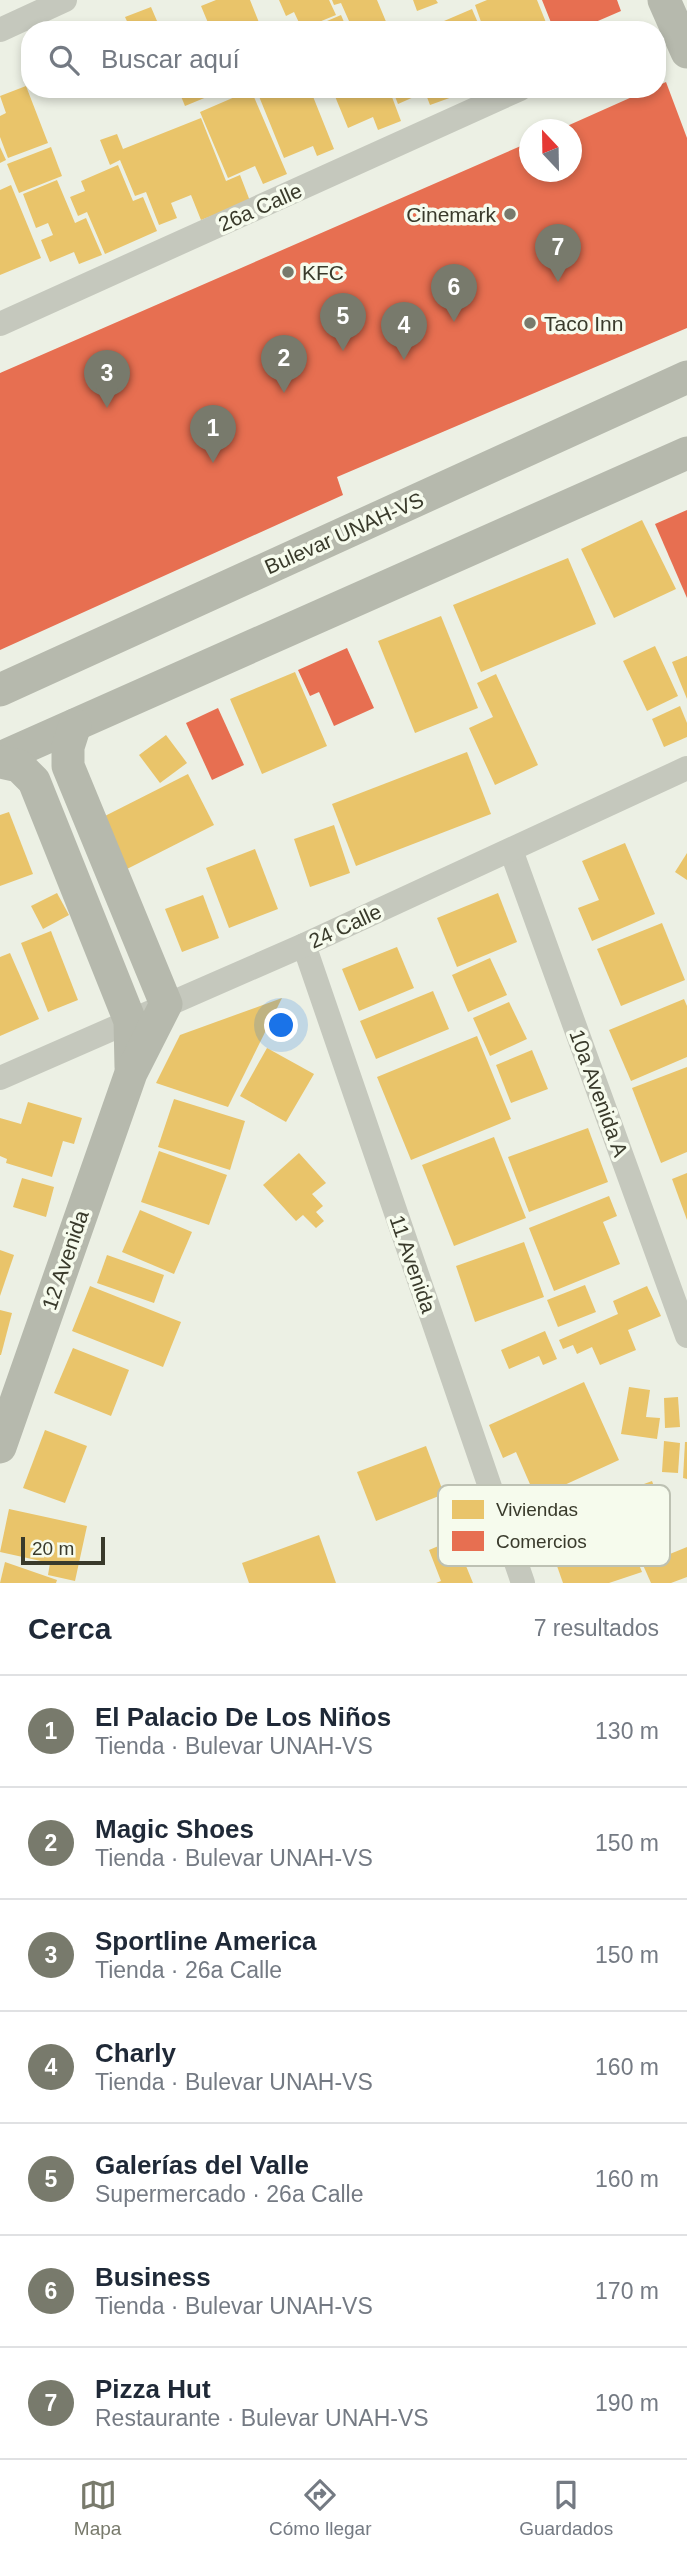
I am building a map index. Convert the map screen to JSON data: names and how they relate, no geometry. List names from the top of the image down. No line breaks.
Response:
{"streets":{"main road":["Bulevar UNAH-VS","12 Avenida"],"street":["26a Calle","24 Calle","10a Avenida A","11 Avenida"]},"crossings":[["24 Calle","10a Avenida A"],["24 Calle","12 Avenida"],["24 Calle","11 Avenida"]],"places":["Cinemark","KFC","Taco Inn"],"legend":["Viviendas","Comercios"],"scale_bar":"20 m","north":"top","page":{"search":"Buscar aquí","pins":["7","6","5","4","2","3","1"],"scale":"20 m","heading":["Cerca","7 resultados"],"list":[{"mark":"1","name":"El Palacio De Los Niños","note":"Tienda · Bulevar UNAH-VS","value":"130 m"},{"mark":"2","name":"Magic Shoes","note":"Tienda · Bulevar UNAH-VS","value":"150 m"},{"mark":"3","name":"Sportline America","note":"Tienda · 26a Calle","value":"150 m"},{"mark":"4","name":"Charly","note":"Tienda · Bulevar UNAH-VS","value":"160 m"},{"mark":"5","name":"Galerías del Valle","note":"Supermercado · 26a Calle","value":"160 m"},{"mark":"6","name":"Business","note":"Tienda · Bulevar UNAH-VS","value":"170 m"},{"mark":"7","name":"Pizza Hut","note":"Restaurante · Bulevar UNAH-VS","value":"190 m"}],"nav":["Mapa","Cómo llegar","Guardados"]}}
